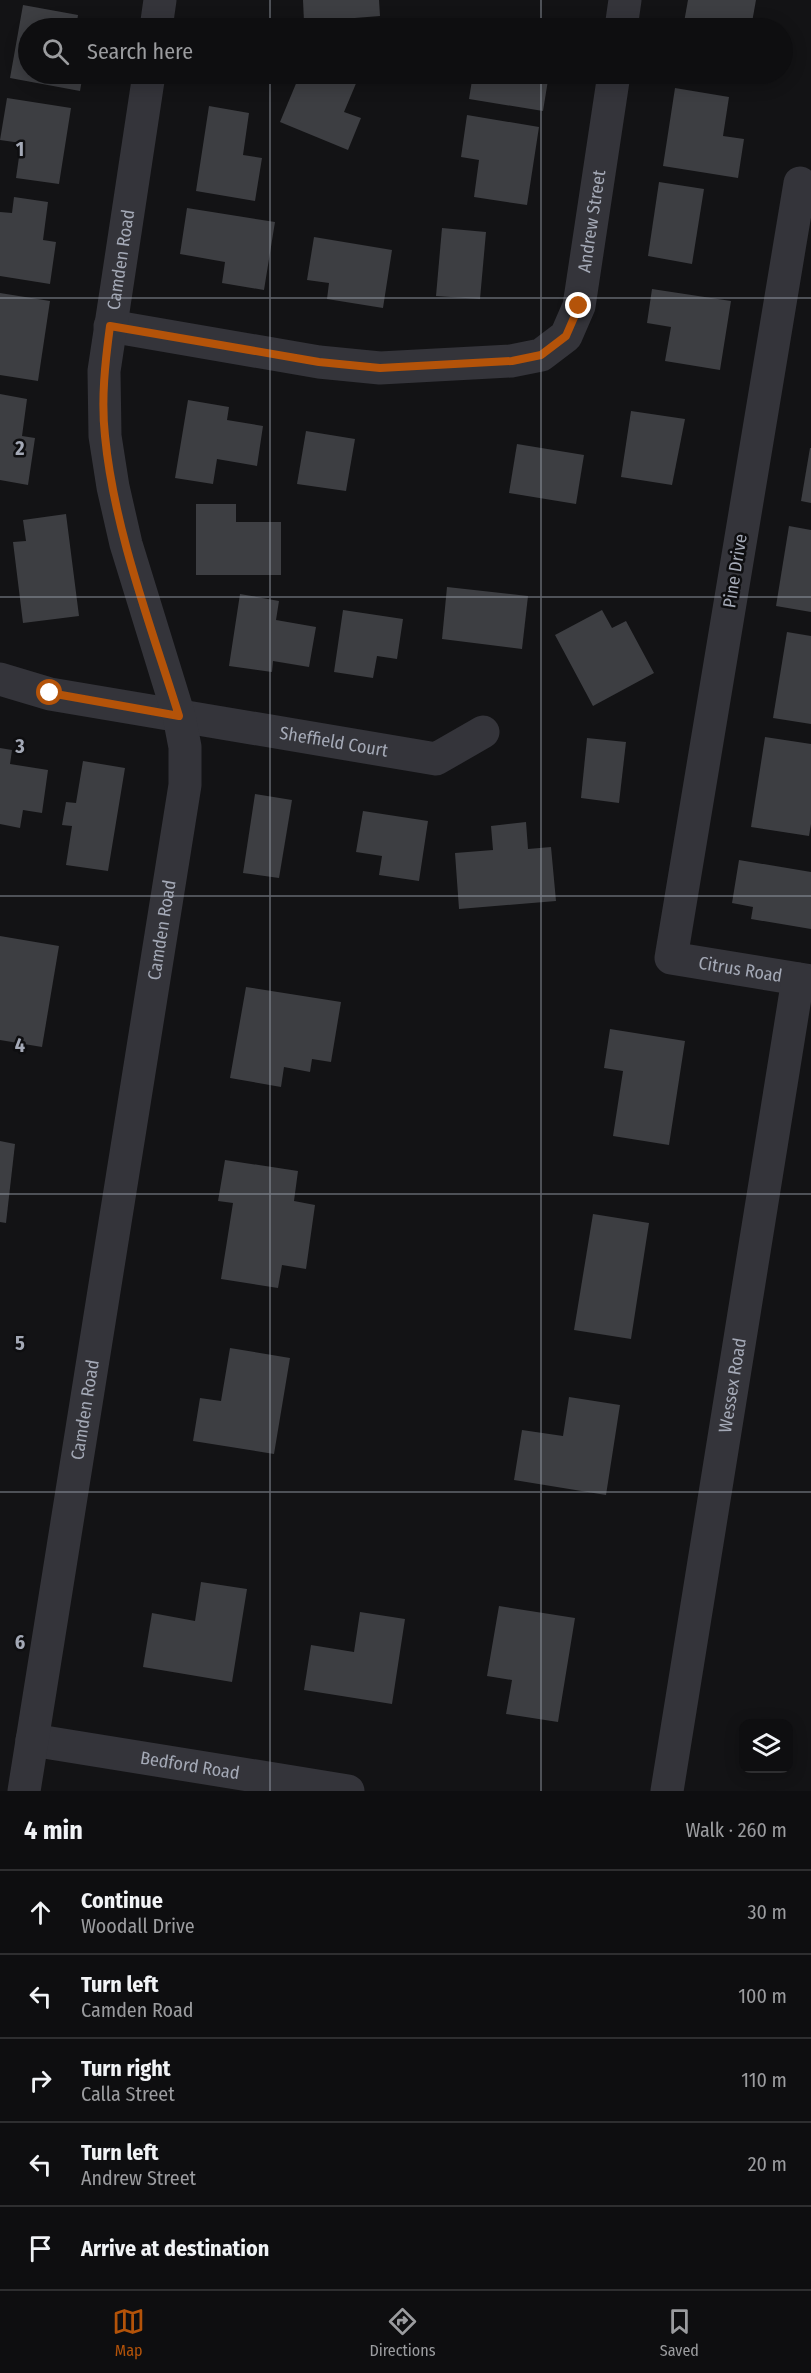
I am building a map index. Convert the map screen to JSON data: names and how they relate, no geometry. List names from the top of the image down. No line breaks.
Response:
{"streets":{"street":["Andrew Street","Camden Road","Pine Drive","Sheffield Court","Citrus Road","Wessex Road","Bedford Road"]},"crossings":[["Andrew Street","Camden Road"],["Camden Road","Sheffield Court"],["Camden Road","Bedford Road"],["Pine Drive","Citrus Road"],["Citrus Road","Wessex Road"]],"page":{"search":"Search here","heading":["4 min","Walk · 260 m"],"list":[["Continue","Woodall Drive","30 m"],["Turn left","Camden Road","100 m"],["Turn right","Calla Street","110 m"],["Turn left","Andrew Street","20 m"],"Arrive at destination"],"nav":["Map","Directions","Saved"]},"grid":{"rows":["1","2","3","4","5","6"]}}
